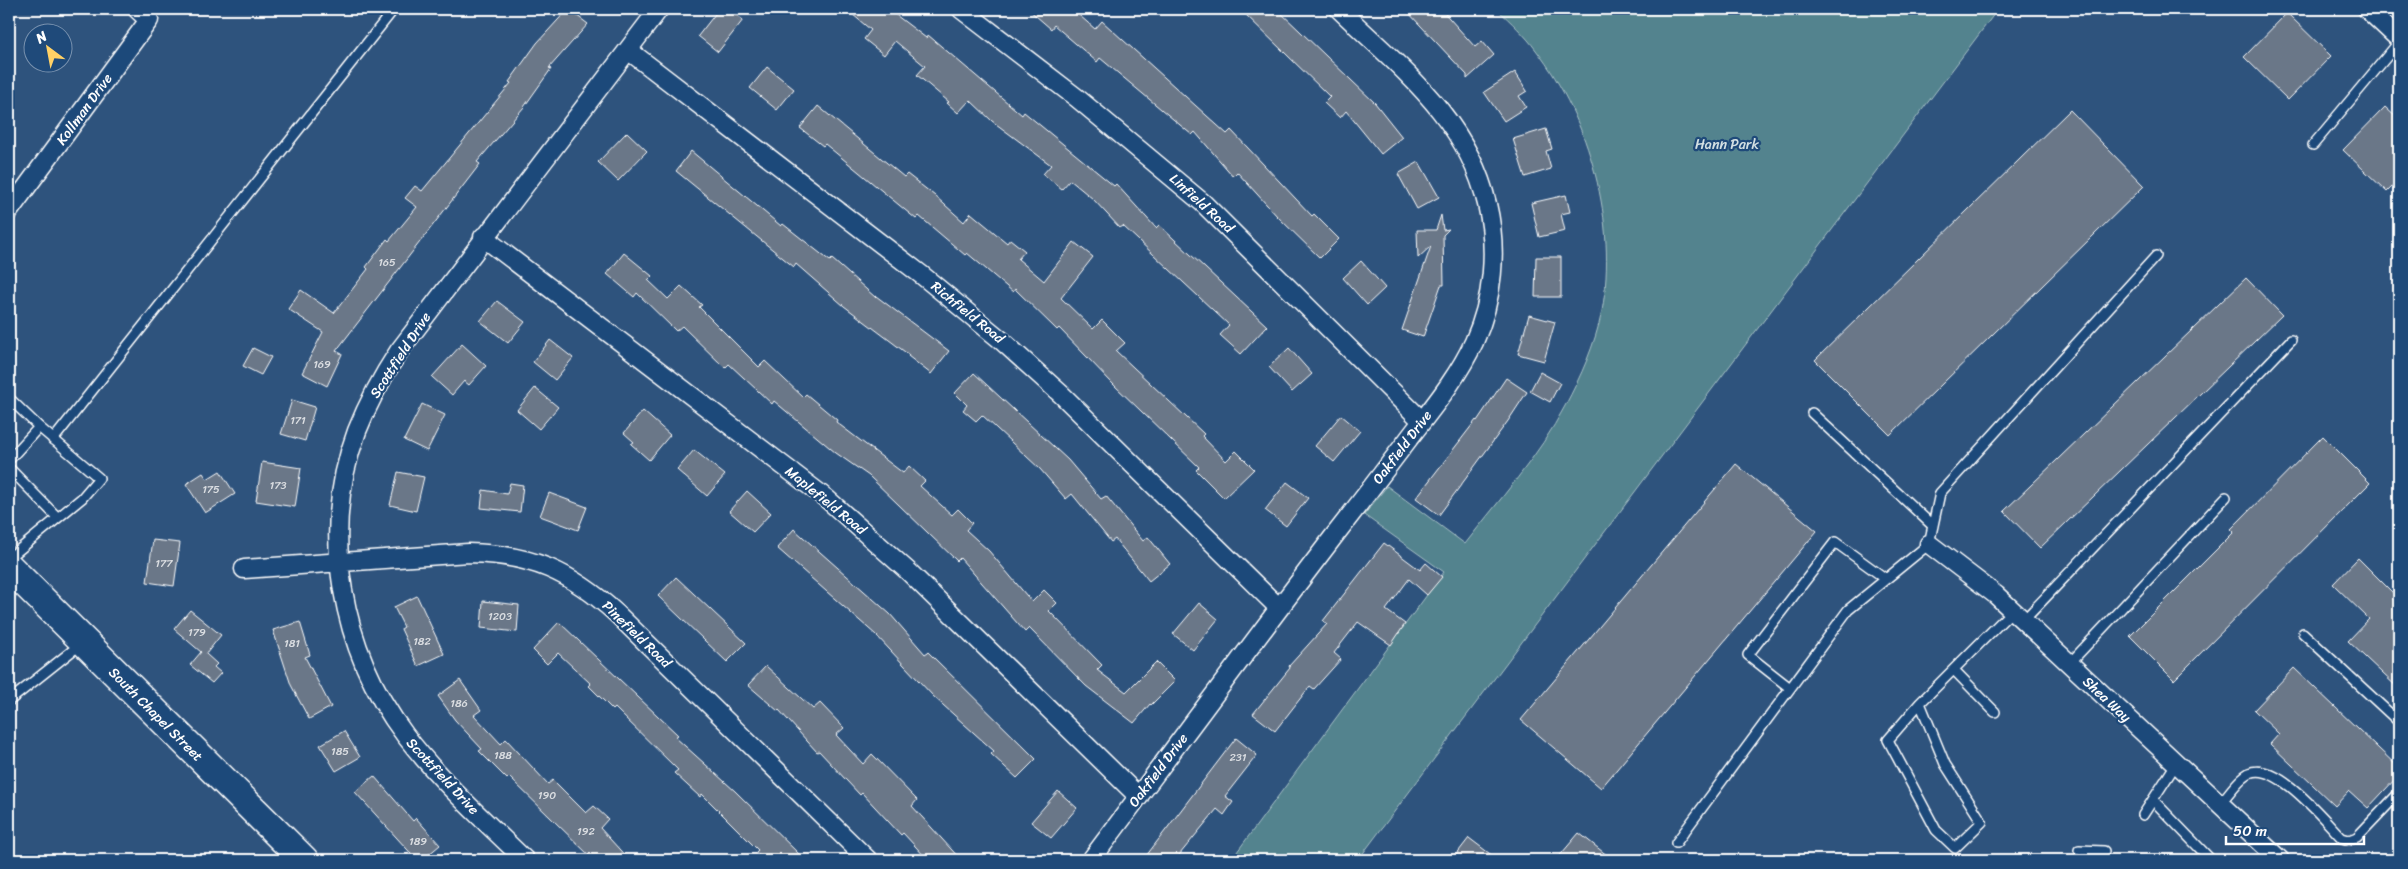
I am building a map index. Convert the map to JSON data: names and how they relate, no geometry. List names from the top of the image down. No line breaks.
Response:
{"streets":{"main road":["South Chapel Street"],"street":["Kollman Drive","Linfield Road","Richfield Road","Scottfield Drive","Oakfield Drive","Maplefield Road","Pinefield Road","Shea Way"]},"crossings":[["Linfield Road","Oakfield Drive"],["Richfield Road","Scottfield Drive"],["Richfield Road","Oakfield Drive"],["Scottfield Drive","Maplefield Road"],["Scottfield Drive","Pinefield Road"],["Oakfield Drive","Maplefield Road"]],"parks":["Hann Park"],"house_numbers":["165","169","171","173","175","177","1203","179","182","181","186","185","188","231","190","192","189"],"scale_bar":"50 m","north":"top left"}
